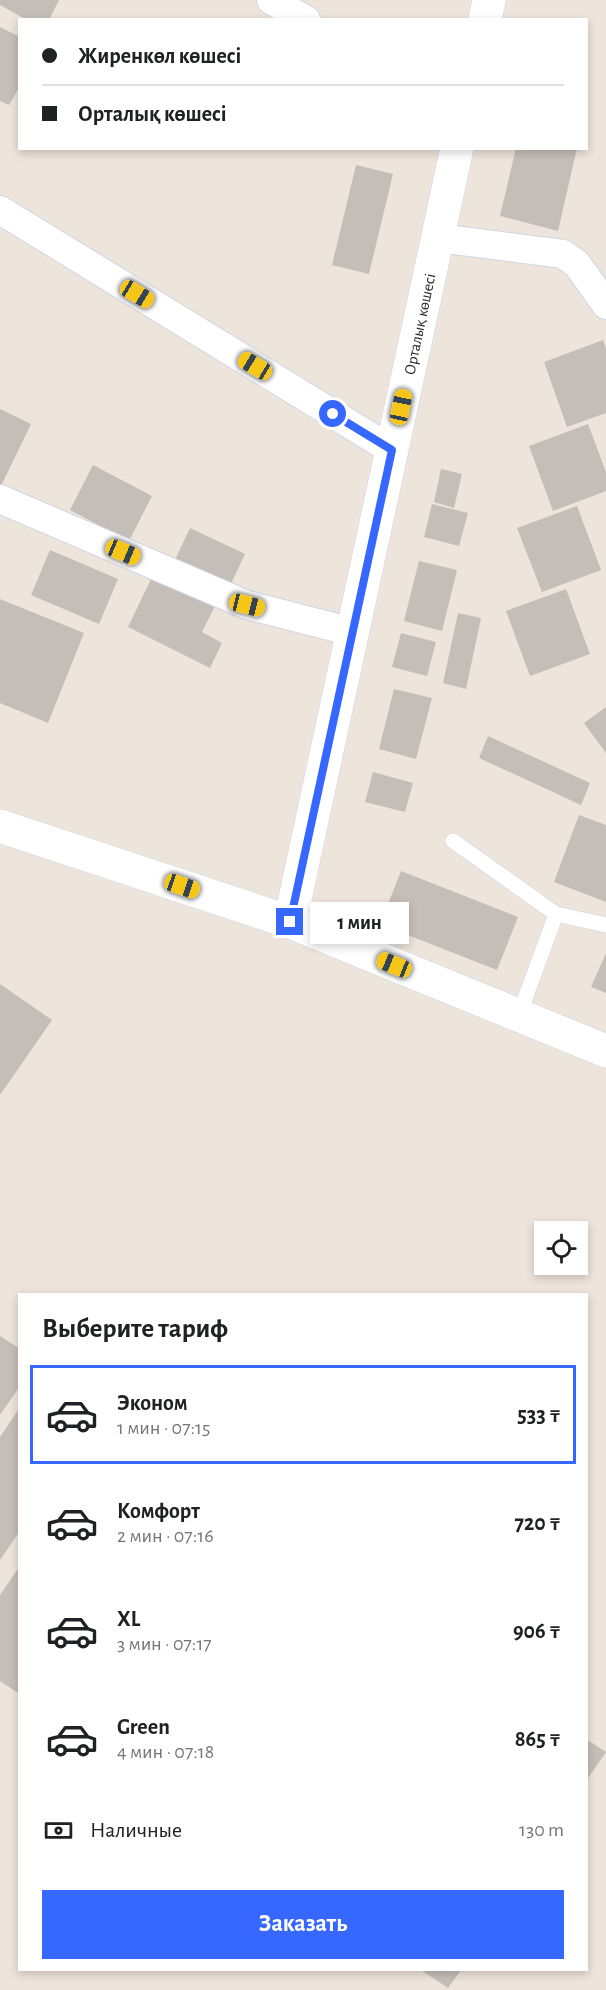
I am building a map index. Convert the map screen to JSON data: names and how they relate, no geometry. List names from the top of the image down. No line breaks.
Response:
{"streets":{"main road":["Орталық көшесі"]},"page":{"banner":["Жиренкөл көшесі","Орталық көшесі"],"bubble":"1 мин","heading":"Выберите тариф","list":[{"name":"Эконом","note":"1 мин · 07:15","value":"533 ₸"},{"name":"Комфорт","note":"2 мин · 07:16","value":"720 ₸"},{"name":"XL","note":"3 мин · 07:17","value":"906 ₸"},{"name":"Green","note":"4 мин · 07:18","value":"865 ₸"}],"pay":["Наличные","130 m"],"buttons":"Заказать"}}
